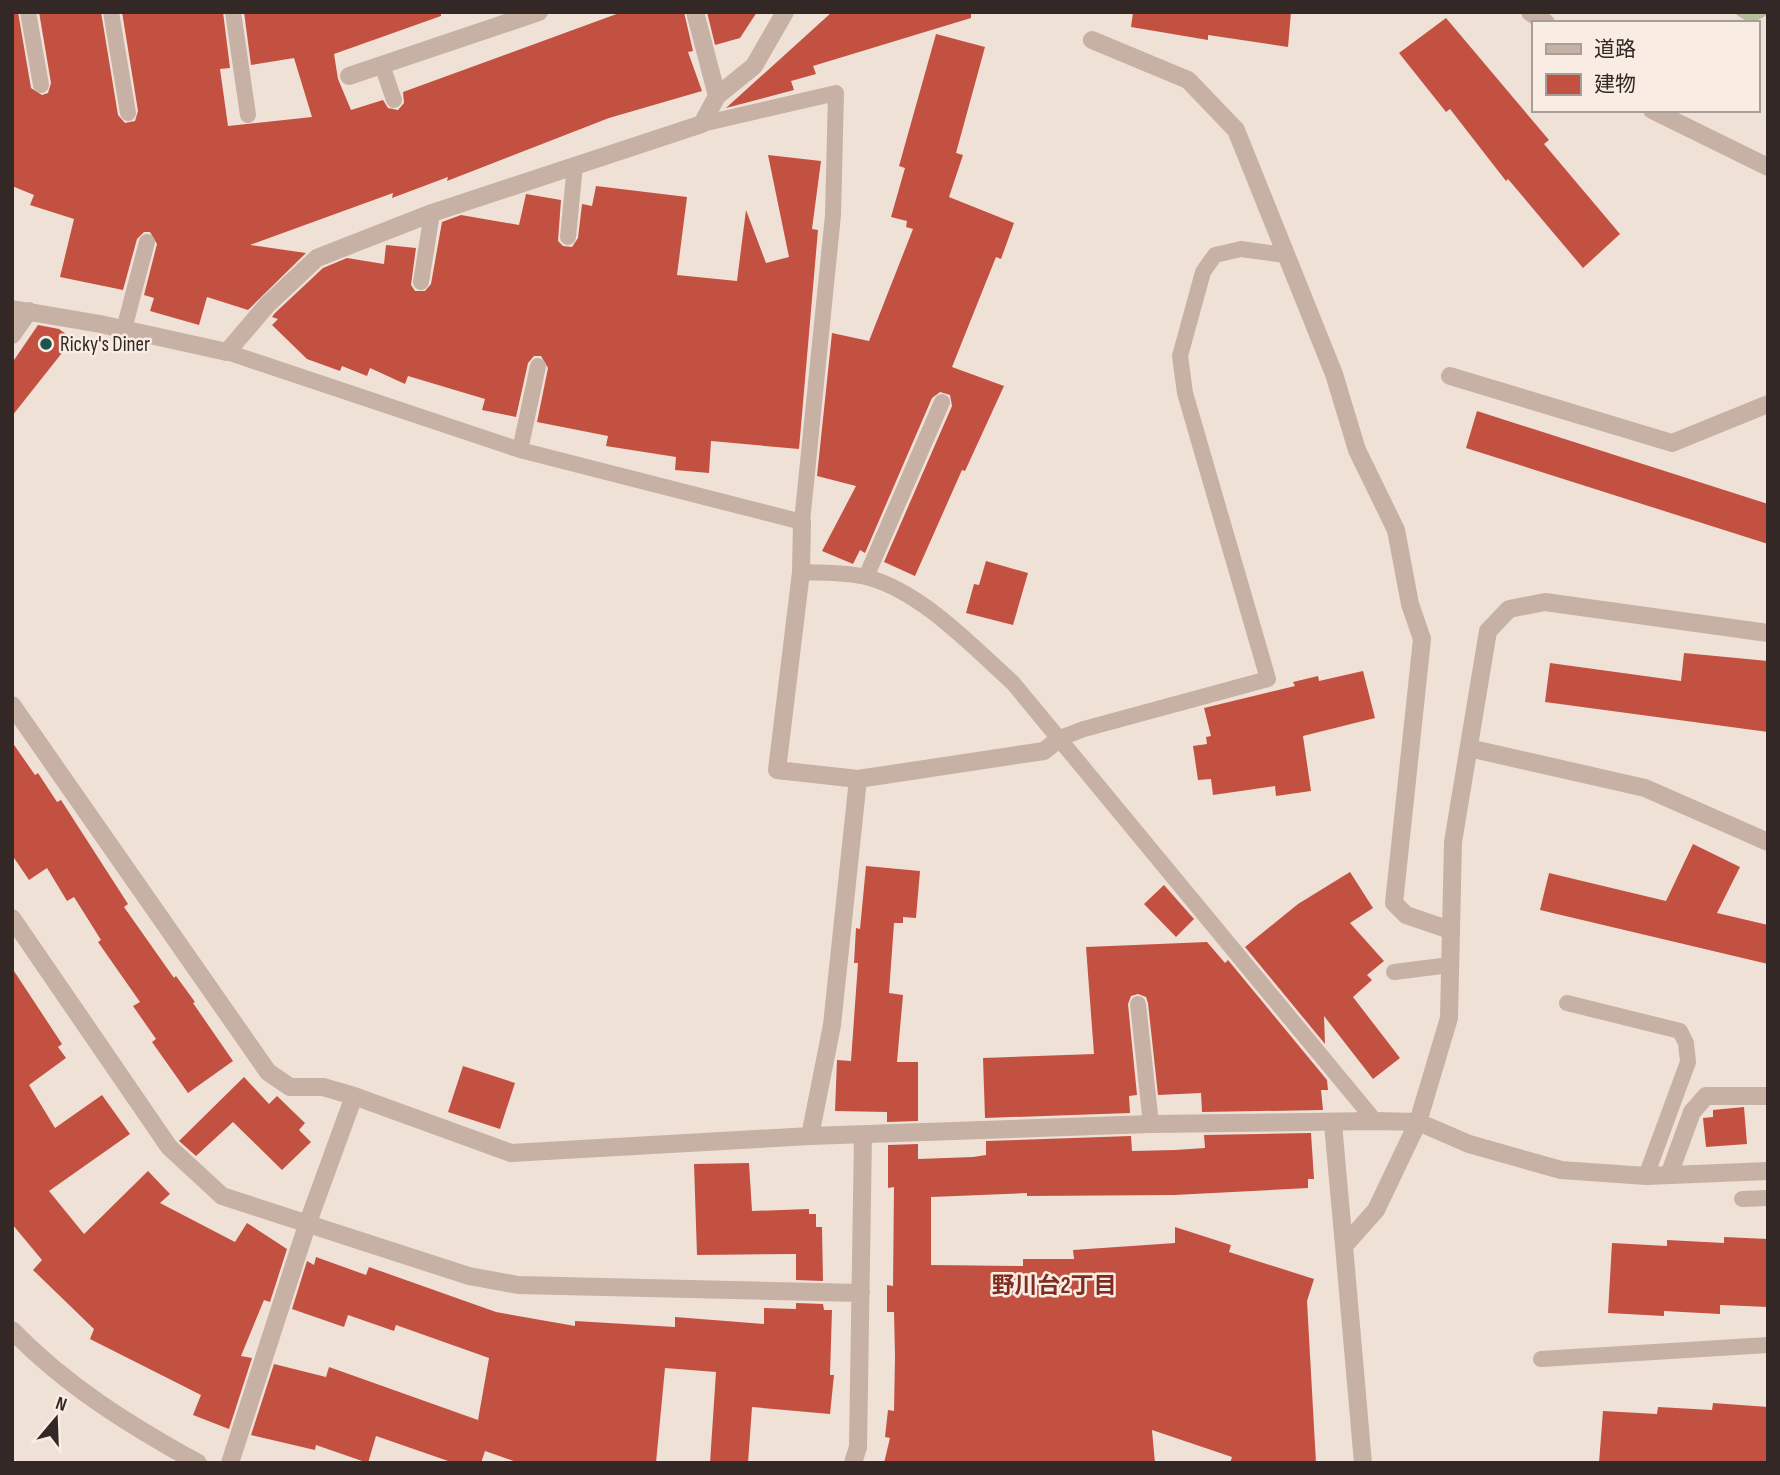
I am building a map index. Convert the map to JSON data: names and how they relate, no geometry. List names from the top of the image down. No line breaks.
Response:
{"districts":["野川台2丁目"],"places":["Ricky's Diner"],"legend":["道路","建物"],"north":"top"}
